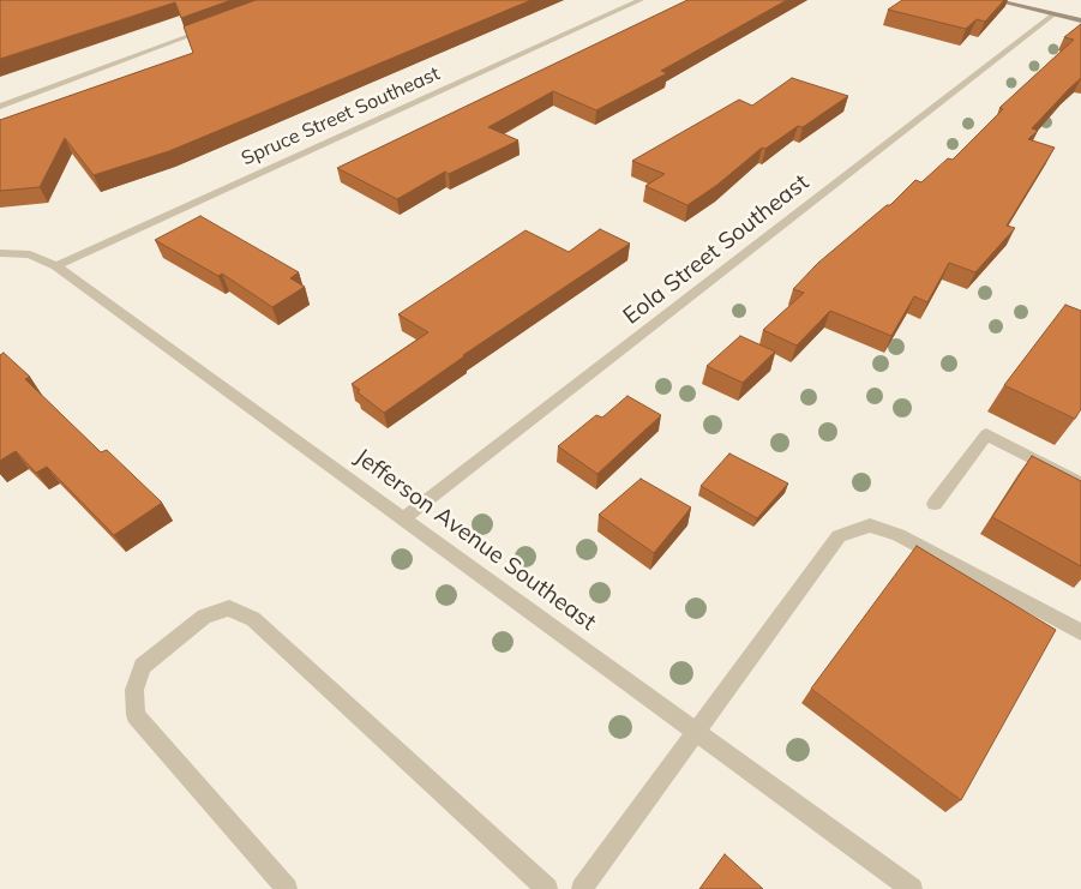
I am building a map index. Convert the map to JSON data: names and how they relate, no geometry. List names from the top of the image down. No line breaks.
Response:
{"streets":{"street":["Spruce Street Southeast","Eola Street Southeast","Jefferson Avenue Southeast"]},"crossings":[["Spruce Street Southeast","Jefferson Avenue Southeast"],["Eola Street Southeast","Jefferson Avenue Southeast"]]}
